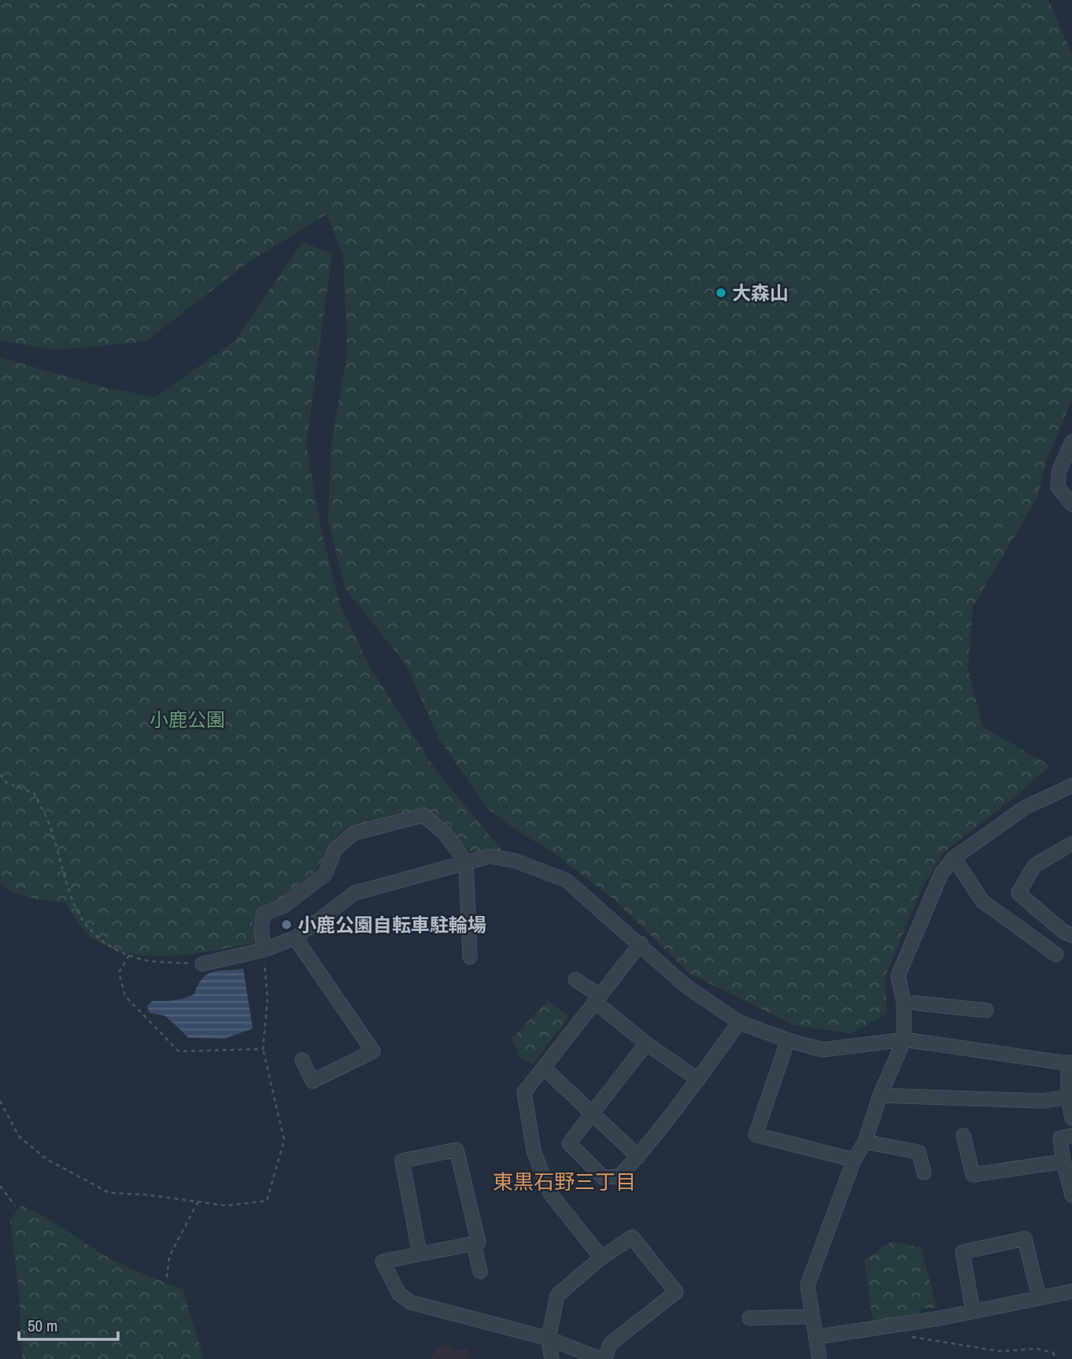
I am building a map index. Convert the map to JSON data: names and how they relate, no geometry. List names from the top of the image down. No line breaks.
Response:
{"districts":["東黒石野三丁目"],"parks":["小鹿公園"],"places":["大森山","小鹿公園自転車駐輪場"],"scale_bar":"50 m"}
